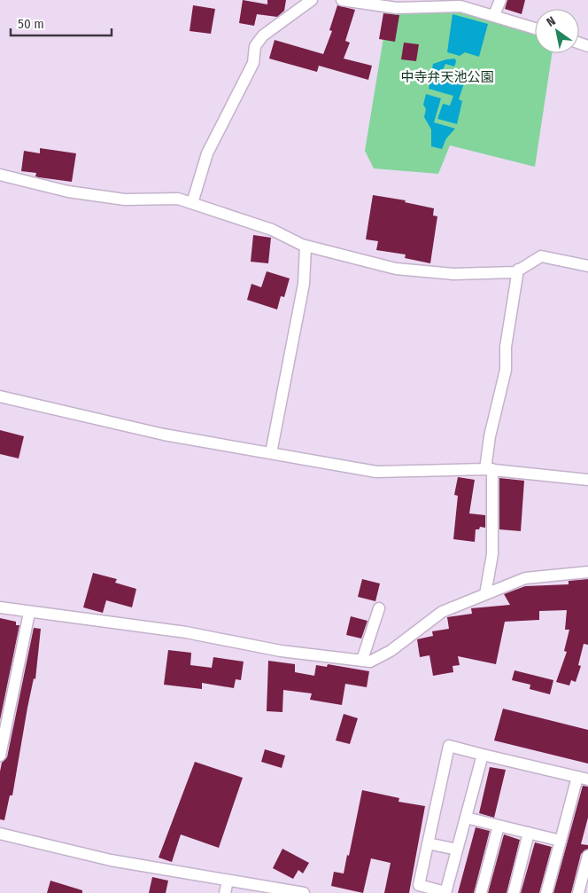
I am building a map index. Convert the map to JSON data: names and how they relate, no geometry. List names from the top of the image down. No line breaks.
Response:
{"parks":["中寺弁天池公園"],"scale_bar":"50 m","north":"top left"}
